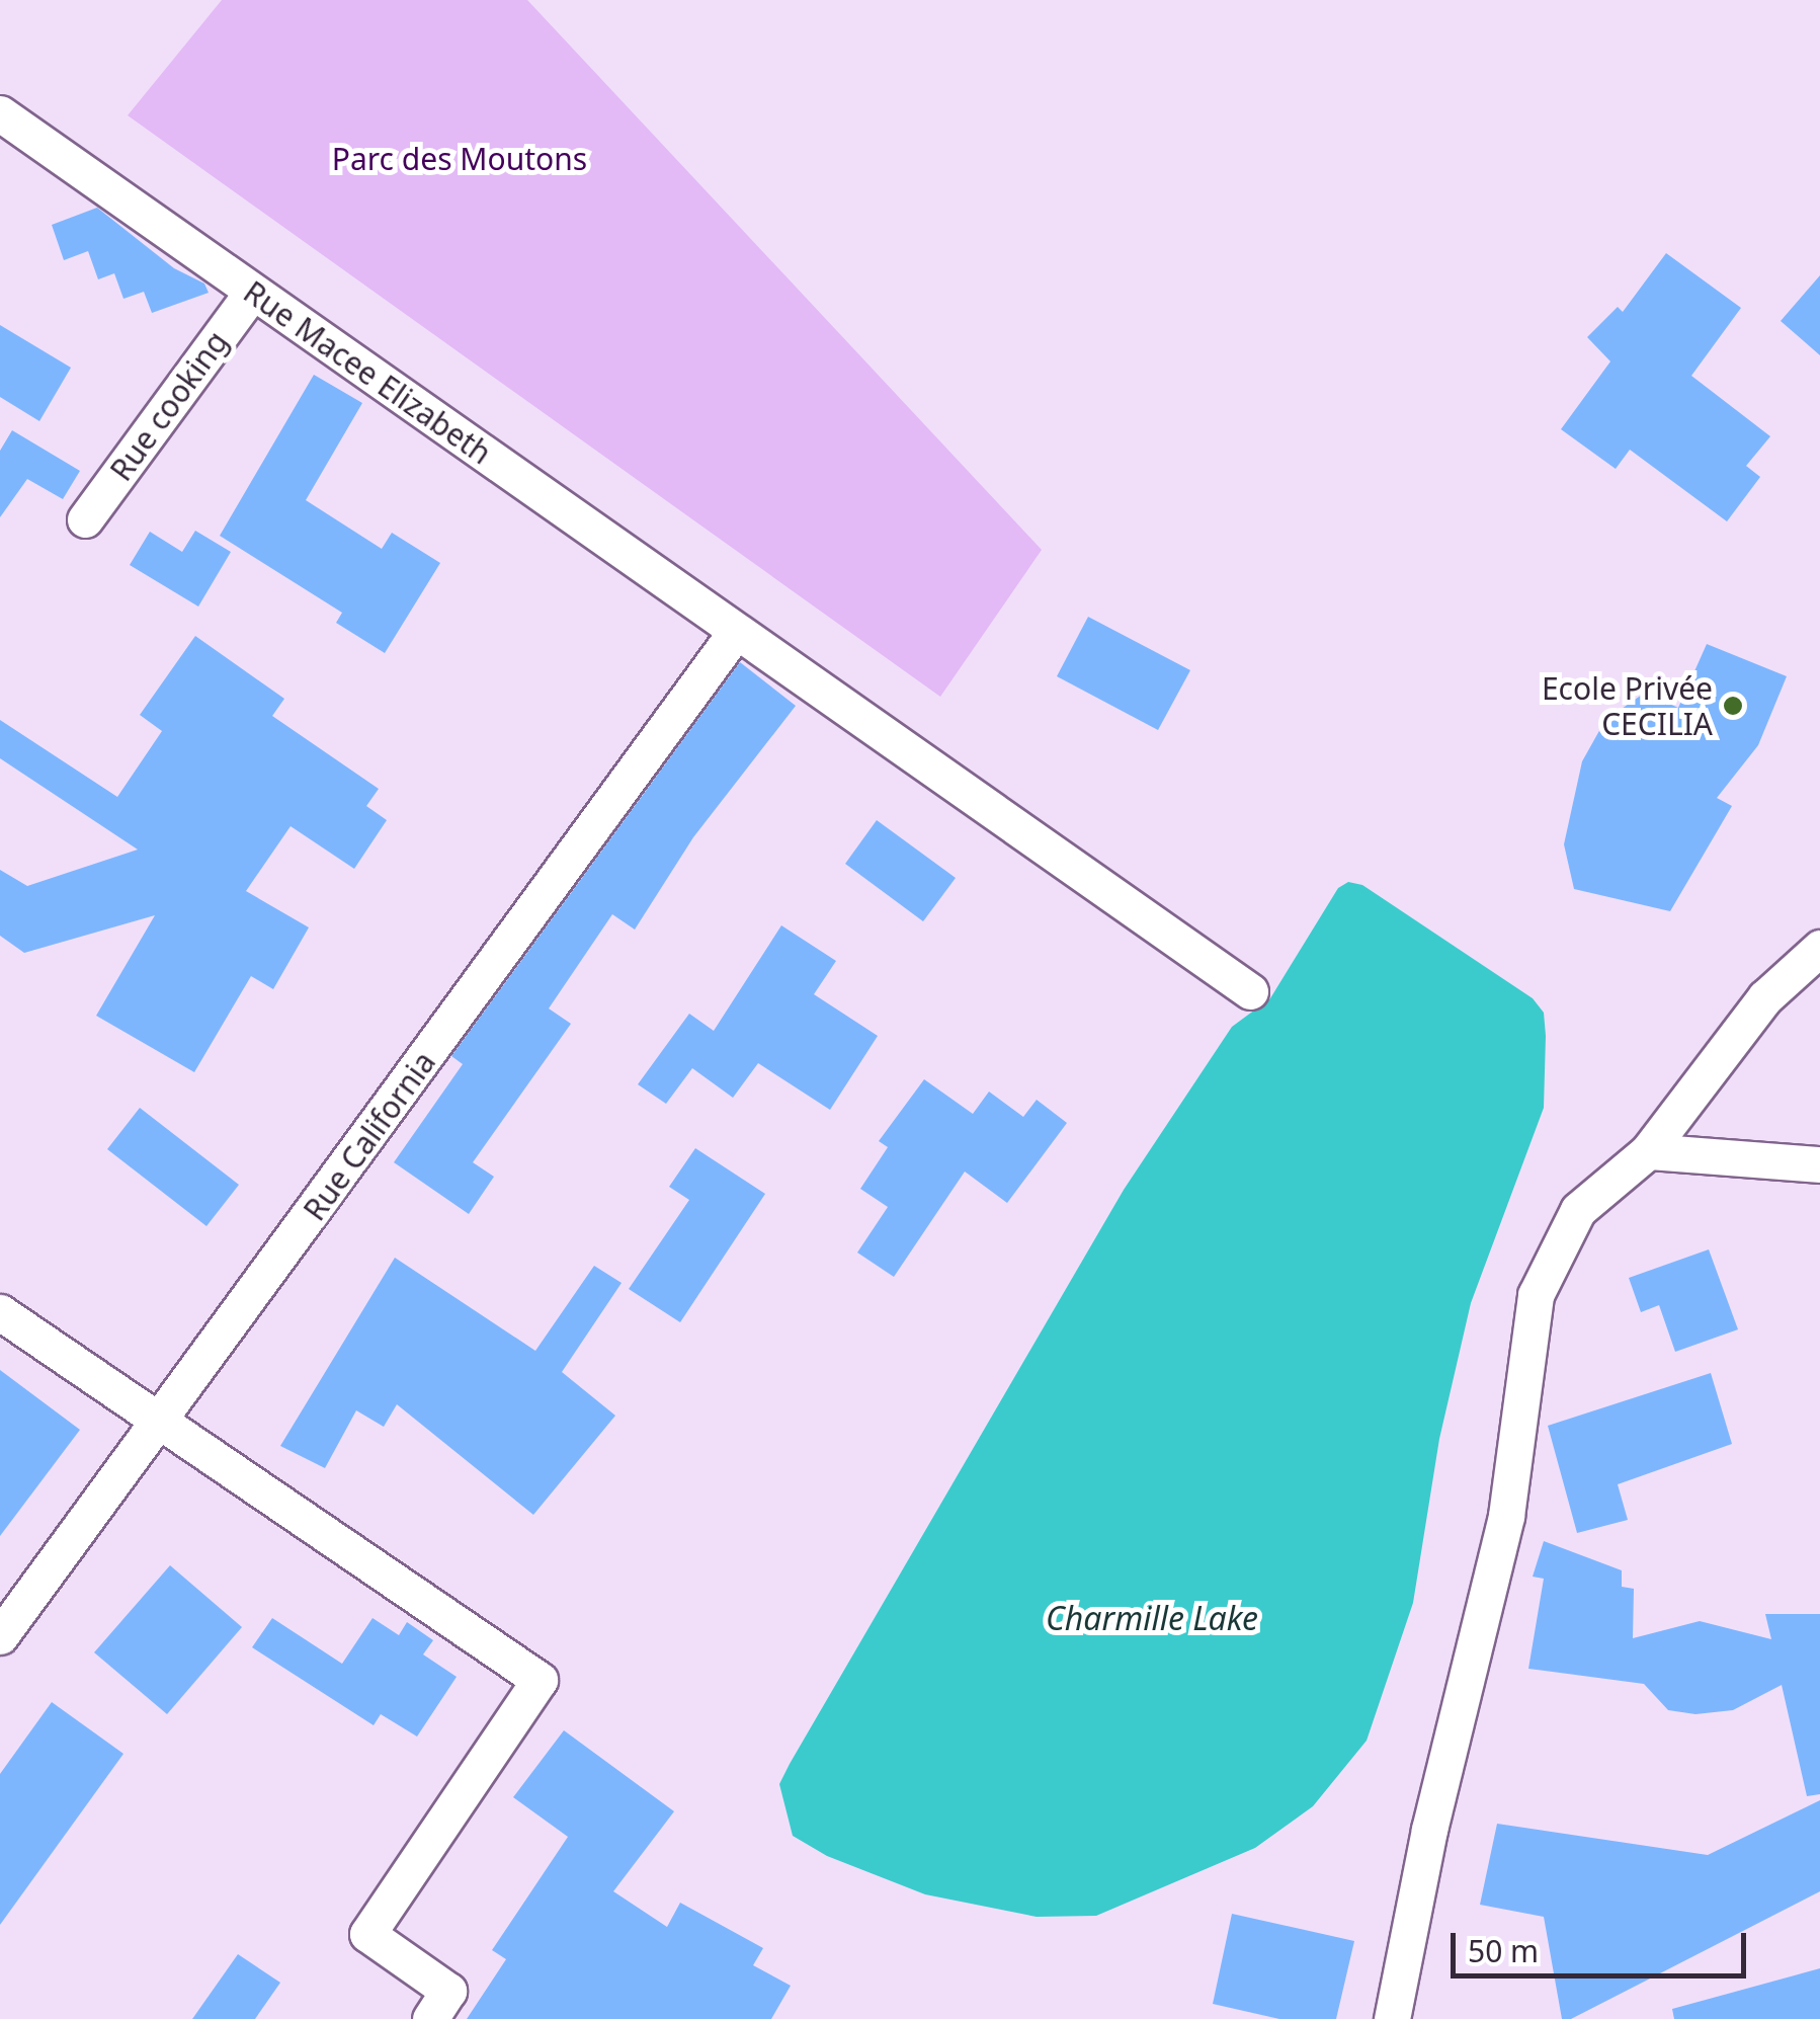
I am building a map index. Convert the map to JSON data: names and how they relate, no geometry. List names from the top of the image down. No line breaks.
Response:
{"streets":{"street":["Rue Macee Elizabeth","Rue cooking","Rue California"]},"crossings":[["Rue Macee Elizabeth","Rue cooking"],["Rue Macee Elizabeth","Rue California"]],"water":["Charmille Lake"],"parks":["Parc des Moutons"],"places":["Ecole Privée CECILIA"],"scale_bar":"50 m"}
